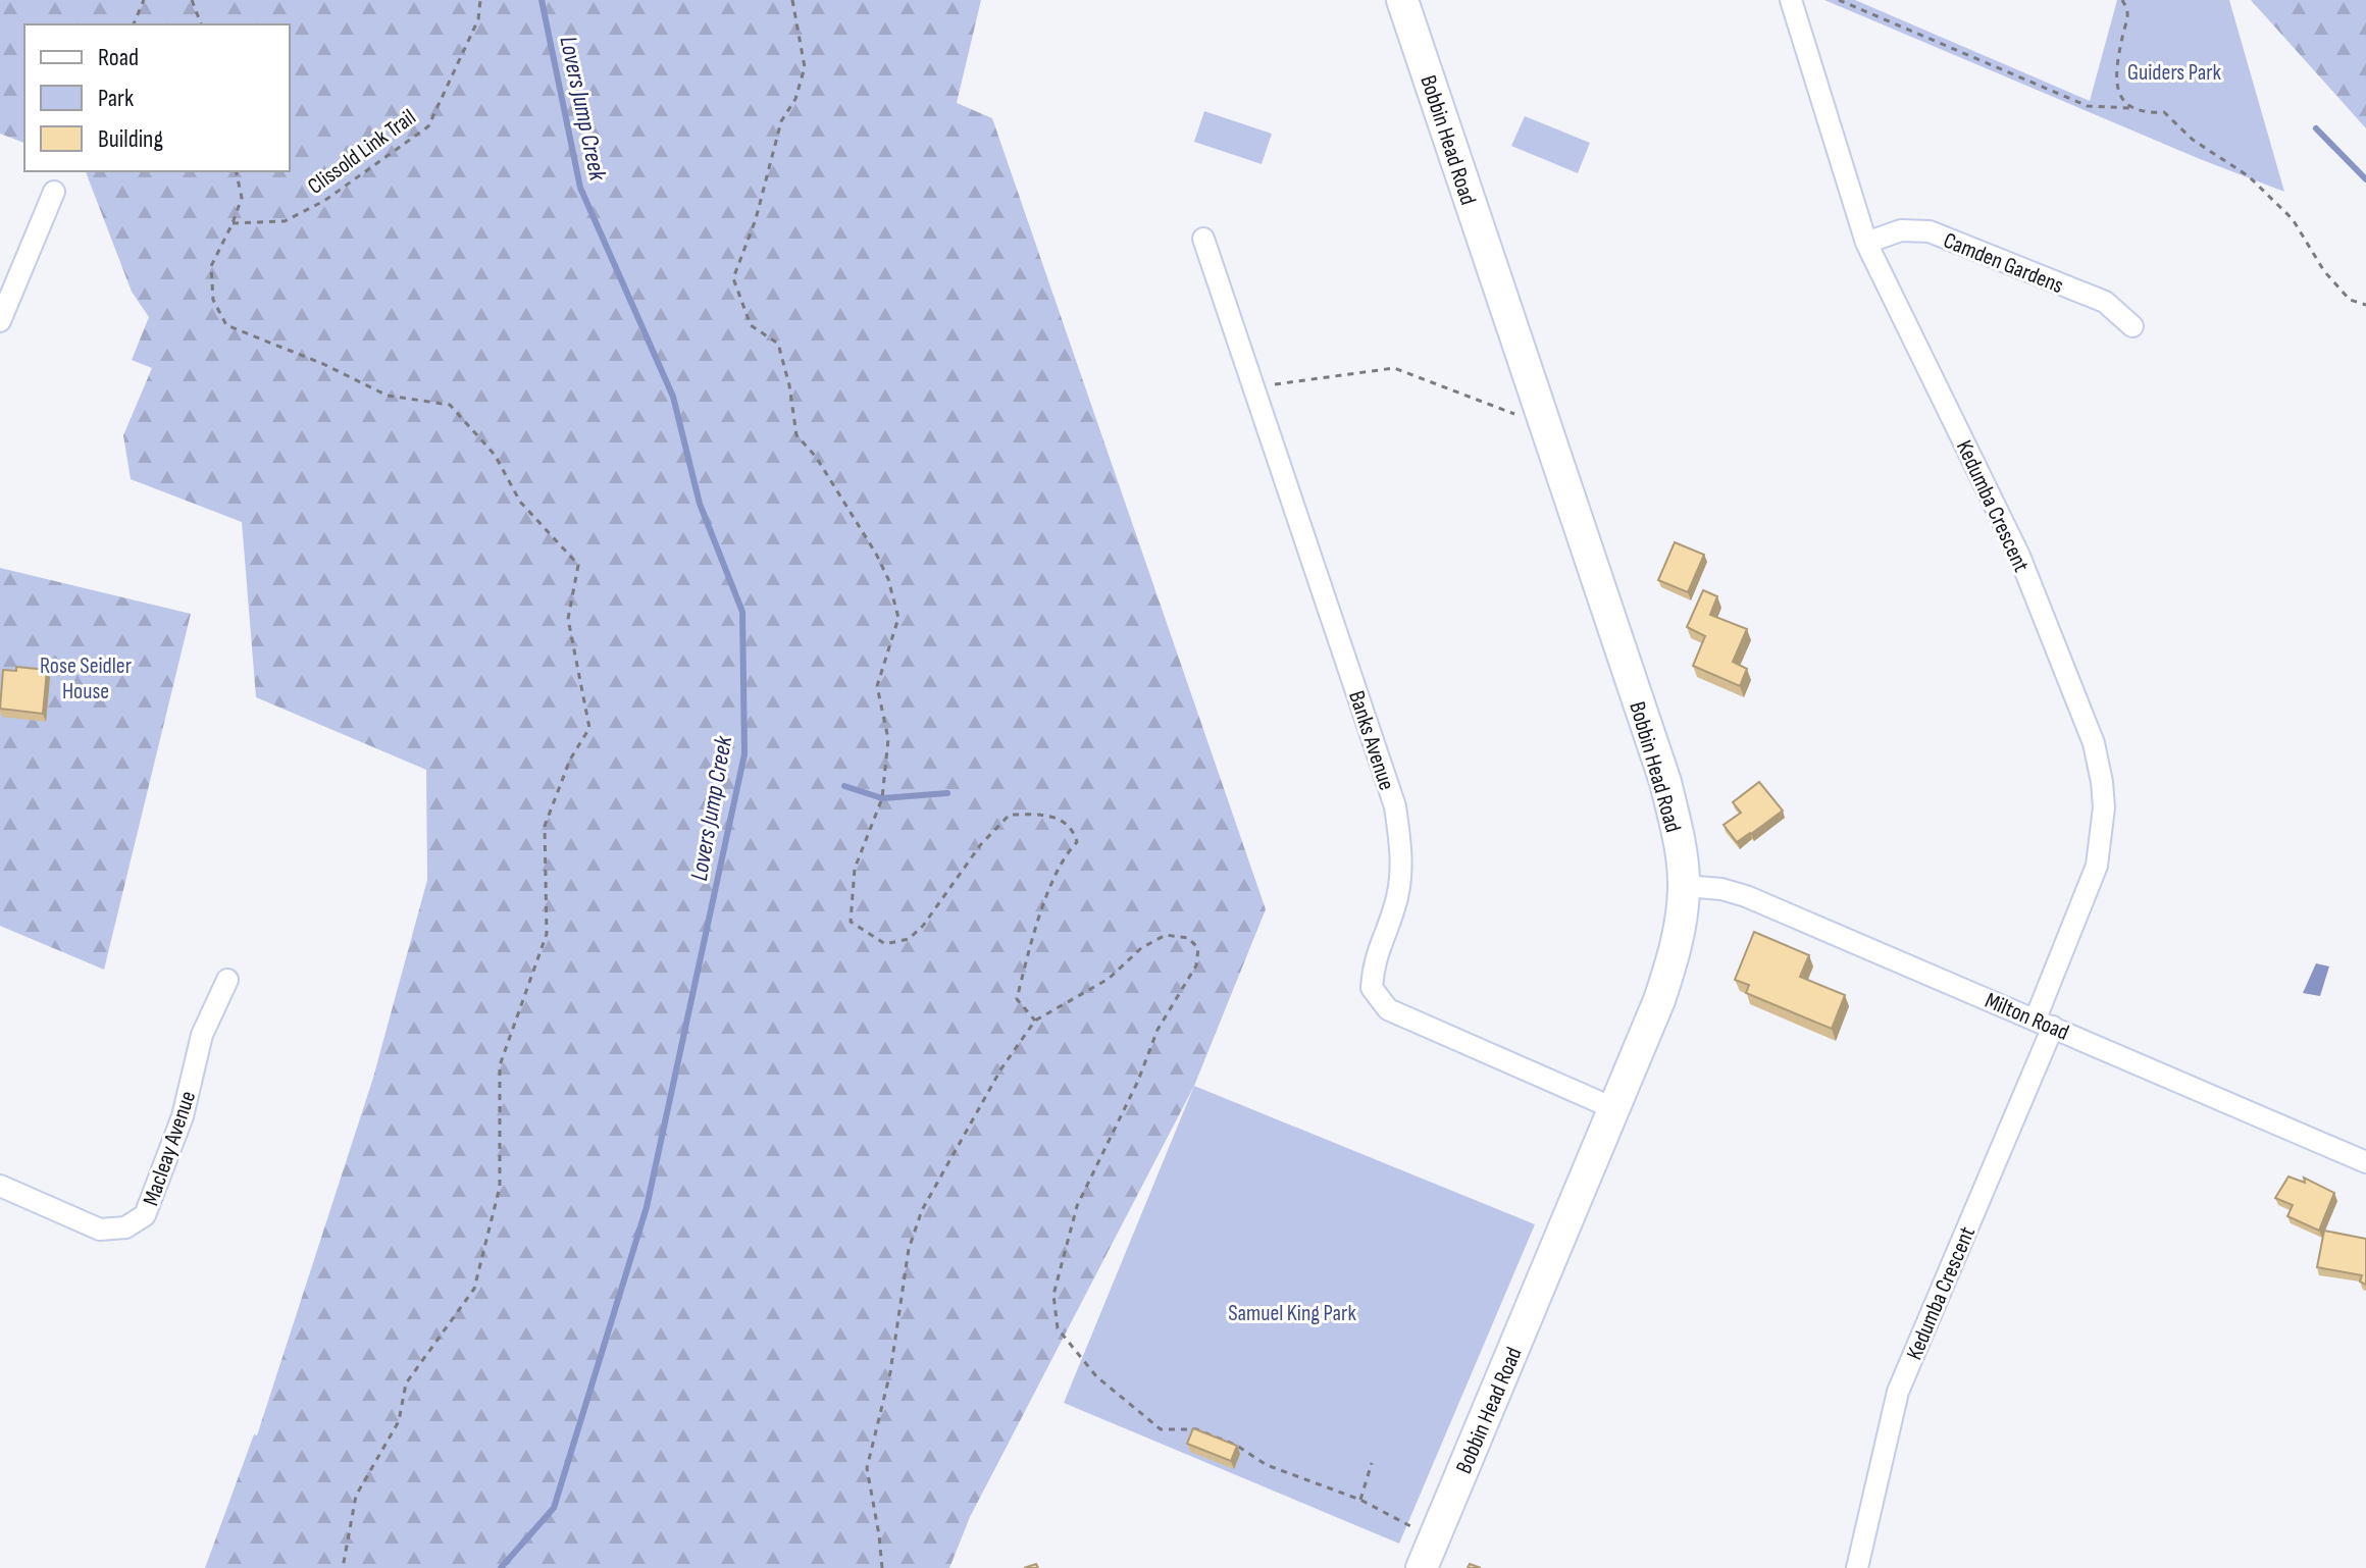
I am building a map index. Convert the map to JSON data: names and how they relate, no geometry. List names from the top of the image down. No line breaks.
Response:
{"streets":{"main road":["Bobbin Head Road"],"street":["Camden Gardens","Kedumba Crescent","Banks Avenue","Milton Road","Macleay Avenue"],"path":["Clissold Link Trail"]},"crossings":[["Bobbin Head Road","Banks Avenue"],["Bobbin Head Road","Milton Road"],["Camden Gardens","Kedumba Crescent"],["Kedumba Crescent","Milton Road"]],"water":["Lovers Jump Creek"],"parks":["Guiders Park","Rose Seidler House","Samuel King Park"],"legend":["Road","Park","Building"]}
